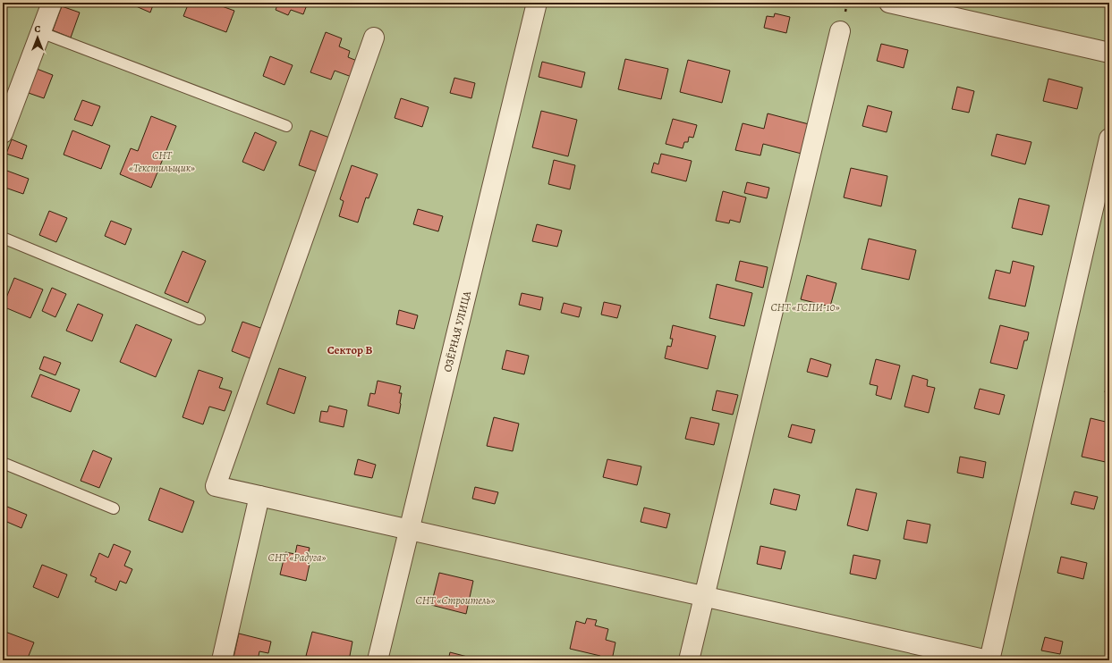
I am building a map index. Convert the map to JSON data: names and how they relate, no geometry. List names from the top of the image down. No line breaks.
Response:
{"streets":{"street":["ОЗЁРНАЯ УЛИЦА"]},"districts":["Сектор В"],"parks":["СНТ «Текстильщик»","СНТ «ГСПИ-10»","СНТ «Радуга»","СНТ «Строитель»"],"north":"top"}
